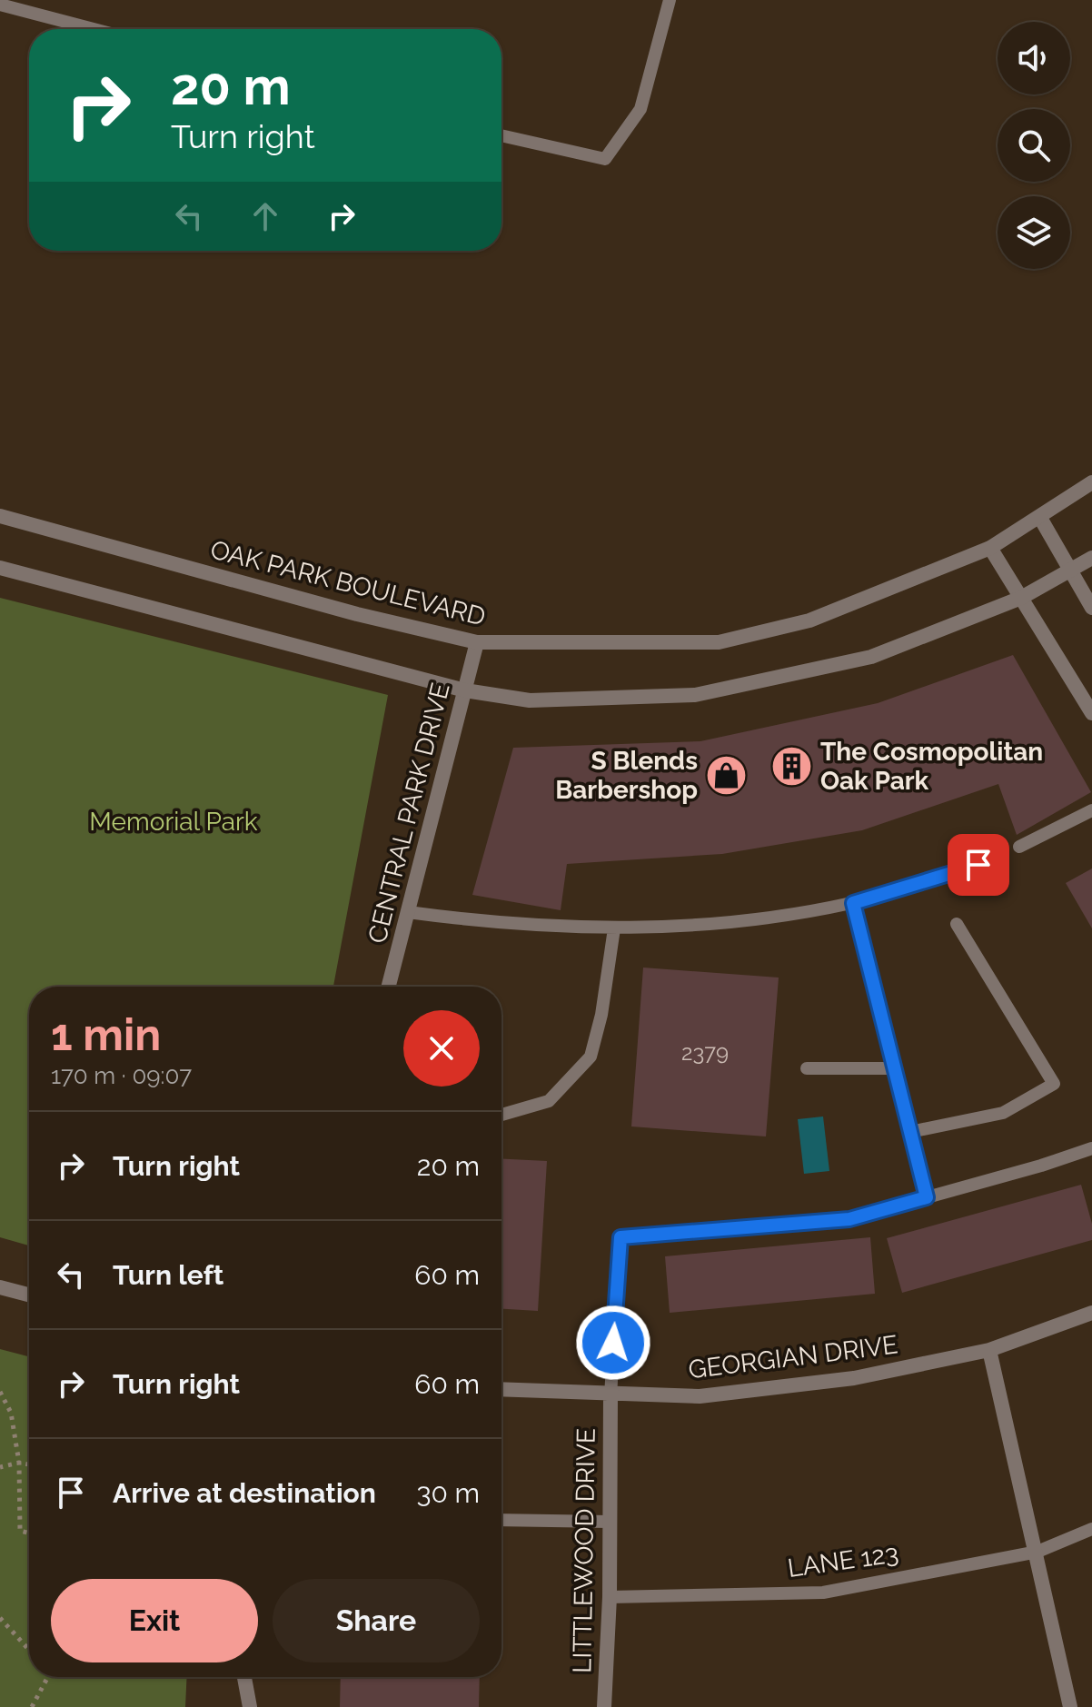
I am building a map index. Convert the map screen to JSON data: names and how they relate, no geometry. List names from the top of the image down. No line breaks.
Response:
{"streets":{"street":["OAK PARK BOULEVARD","CENTRAL PARK DRIVE","GEORGIAN DRIVE","LITTLEWOOD DRIVE"],"lane":["LANE 123"]},"crossings":[["OAK PARK BOULEVARD","CENTRAL PARK DRIVE"],["GEORGIAN DRIVE","LITTLEWOOD DRIVE"],["LITTLEWOOD DRIVE","LANE 123"]],"parks":["Memorial Park"],"places":{"building":["The Cosmopolitan Oak Park"],"shop":["S Blends Barbershop"]},"house_numbers":["2379"],"page":{"turn":["20 m","Turn right"],"heading":["1 min","170 m · 09:07"],"list":[{"name":"Turn right","value":"20 m"},{"name":"Turn left","value":"60 m"},{"name":"Turn right","value":"60 m"},{"name":"Arrive at destination","value":"30 m"}],"buttons":["Exit","Share"]}}
